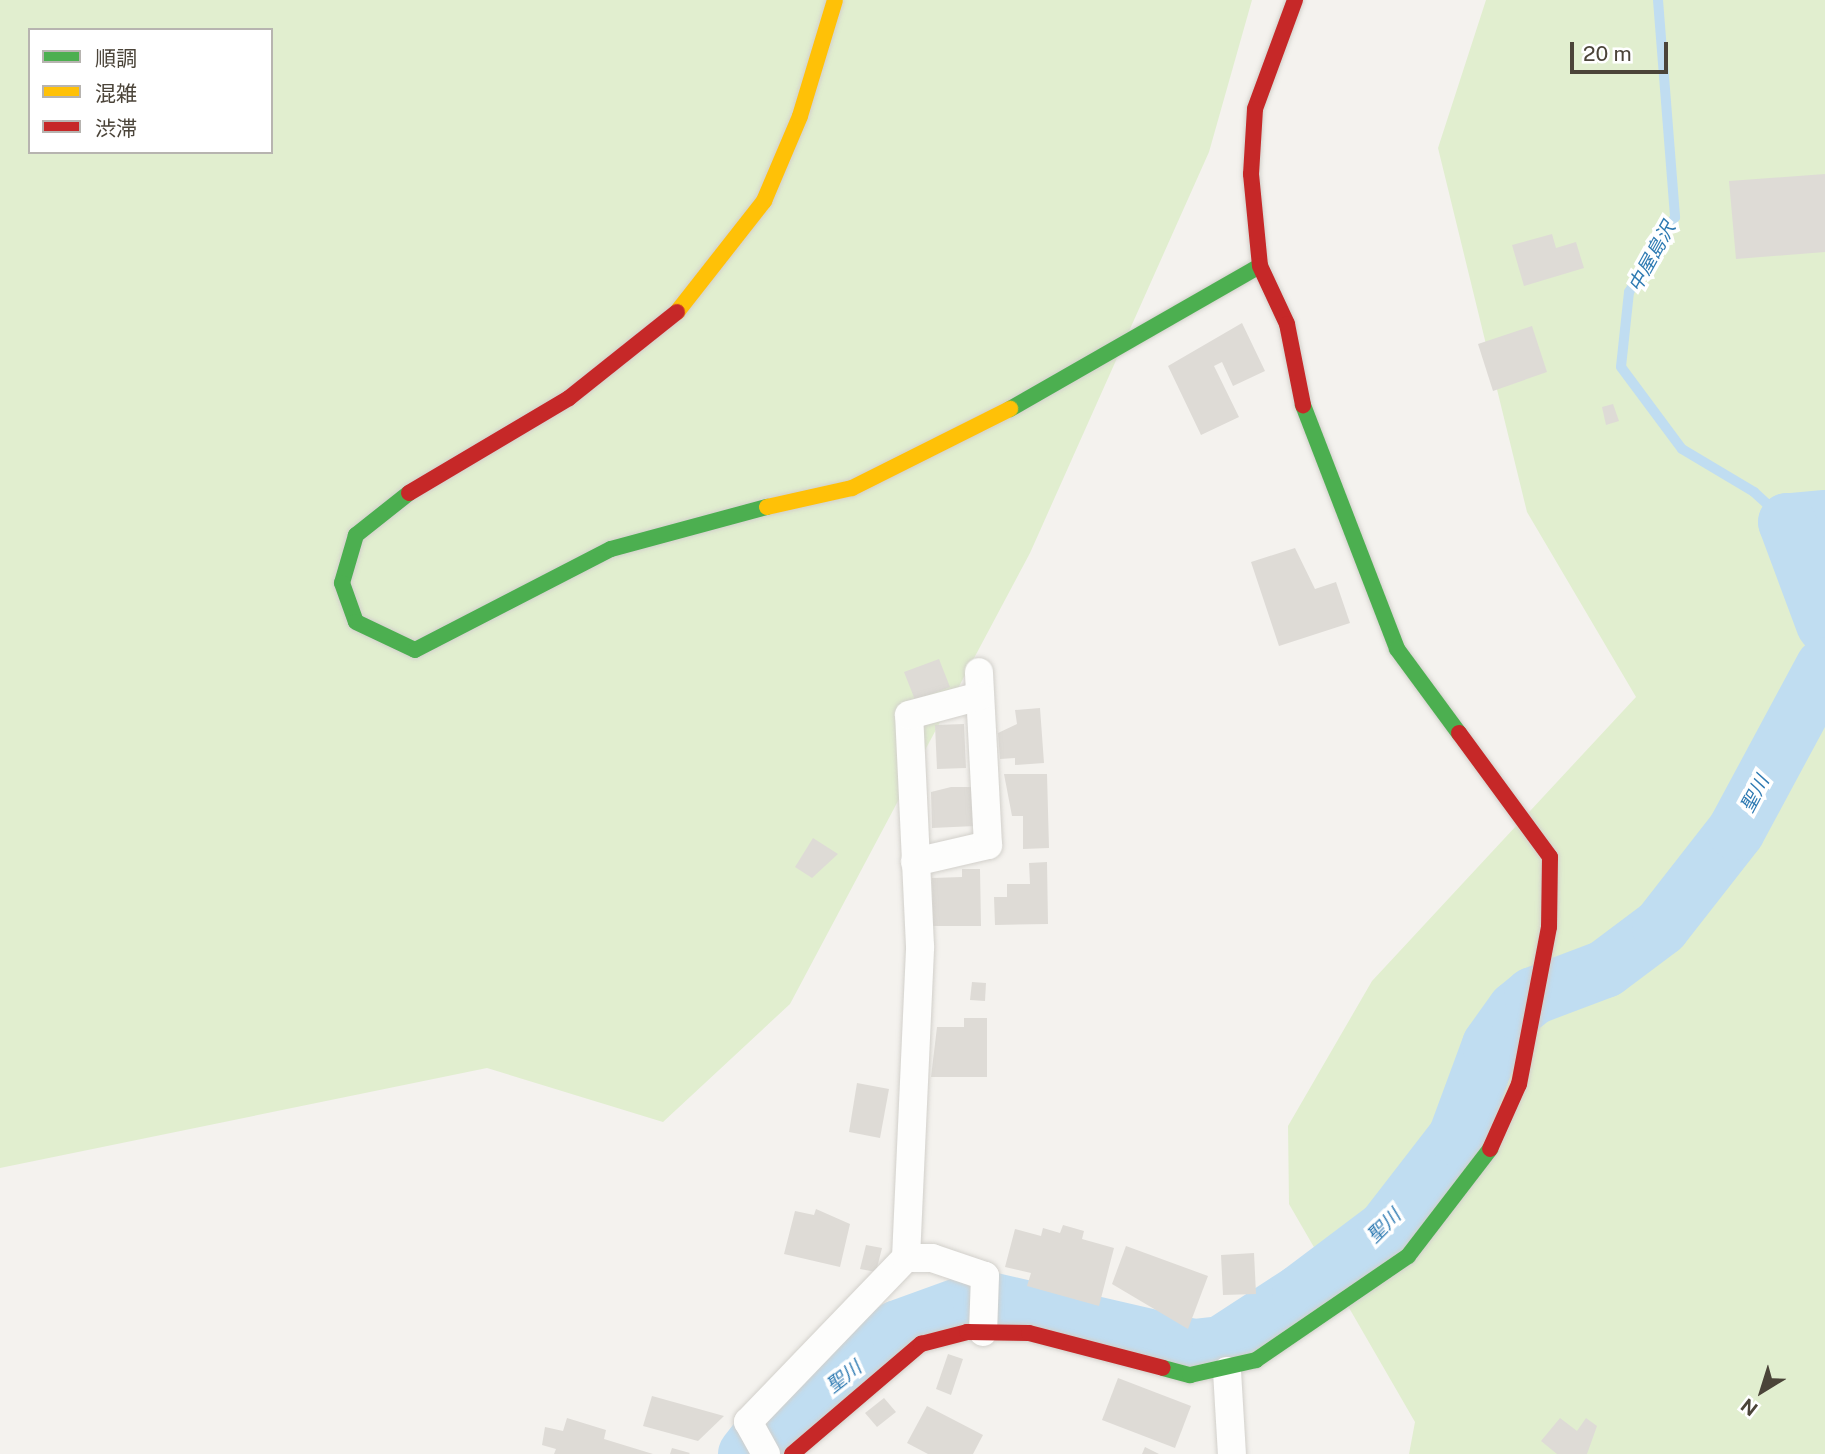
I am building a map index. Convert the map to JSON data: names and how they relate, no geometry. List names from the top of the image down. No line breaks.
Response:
{"water":["中屋島沢","聖川"],"legend":["順調","混雑","渋滞"],"scale_bar":"20 m","north":"bottom left"}
